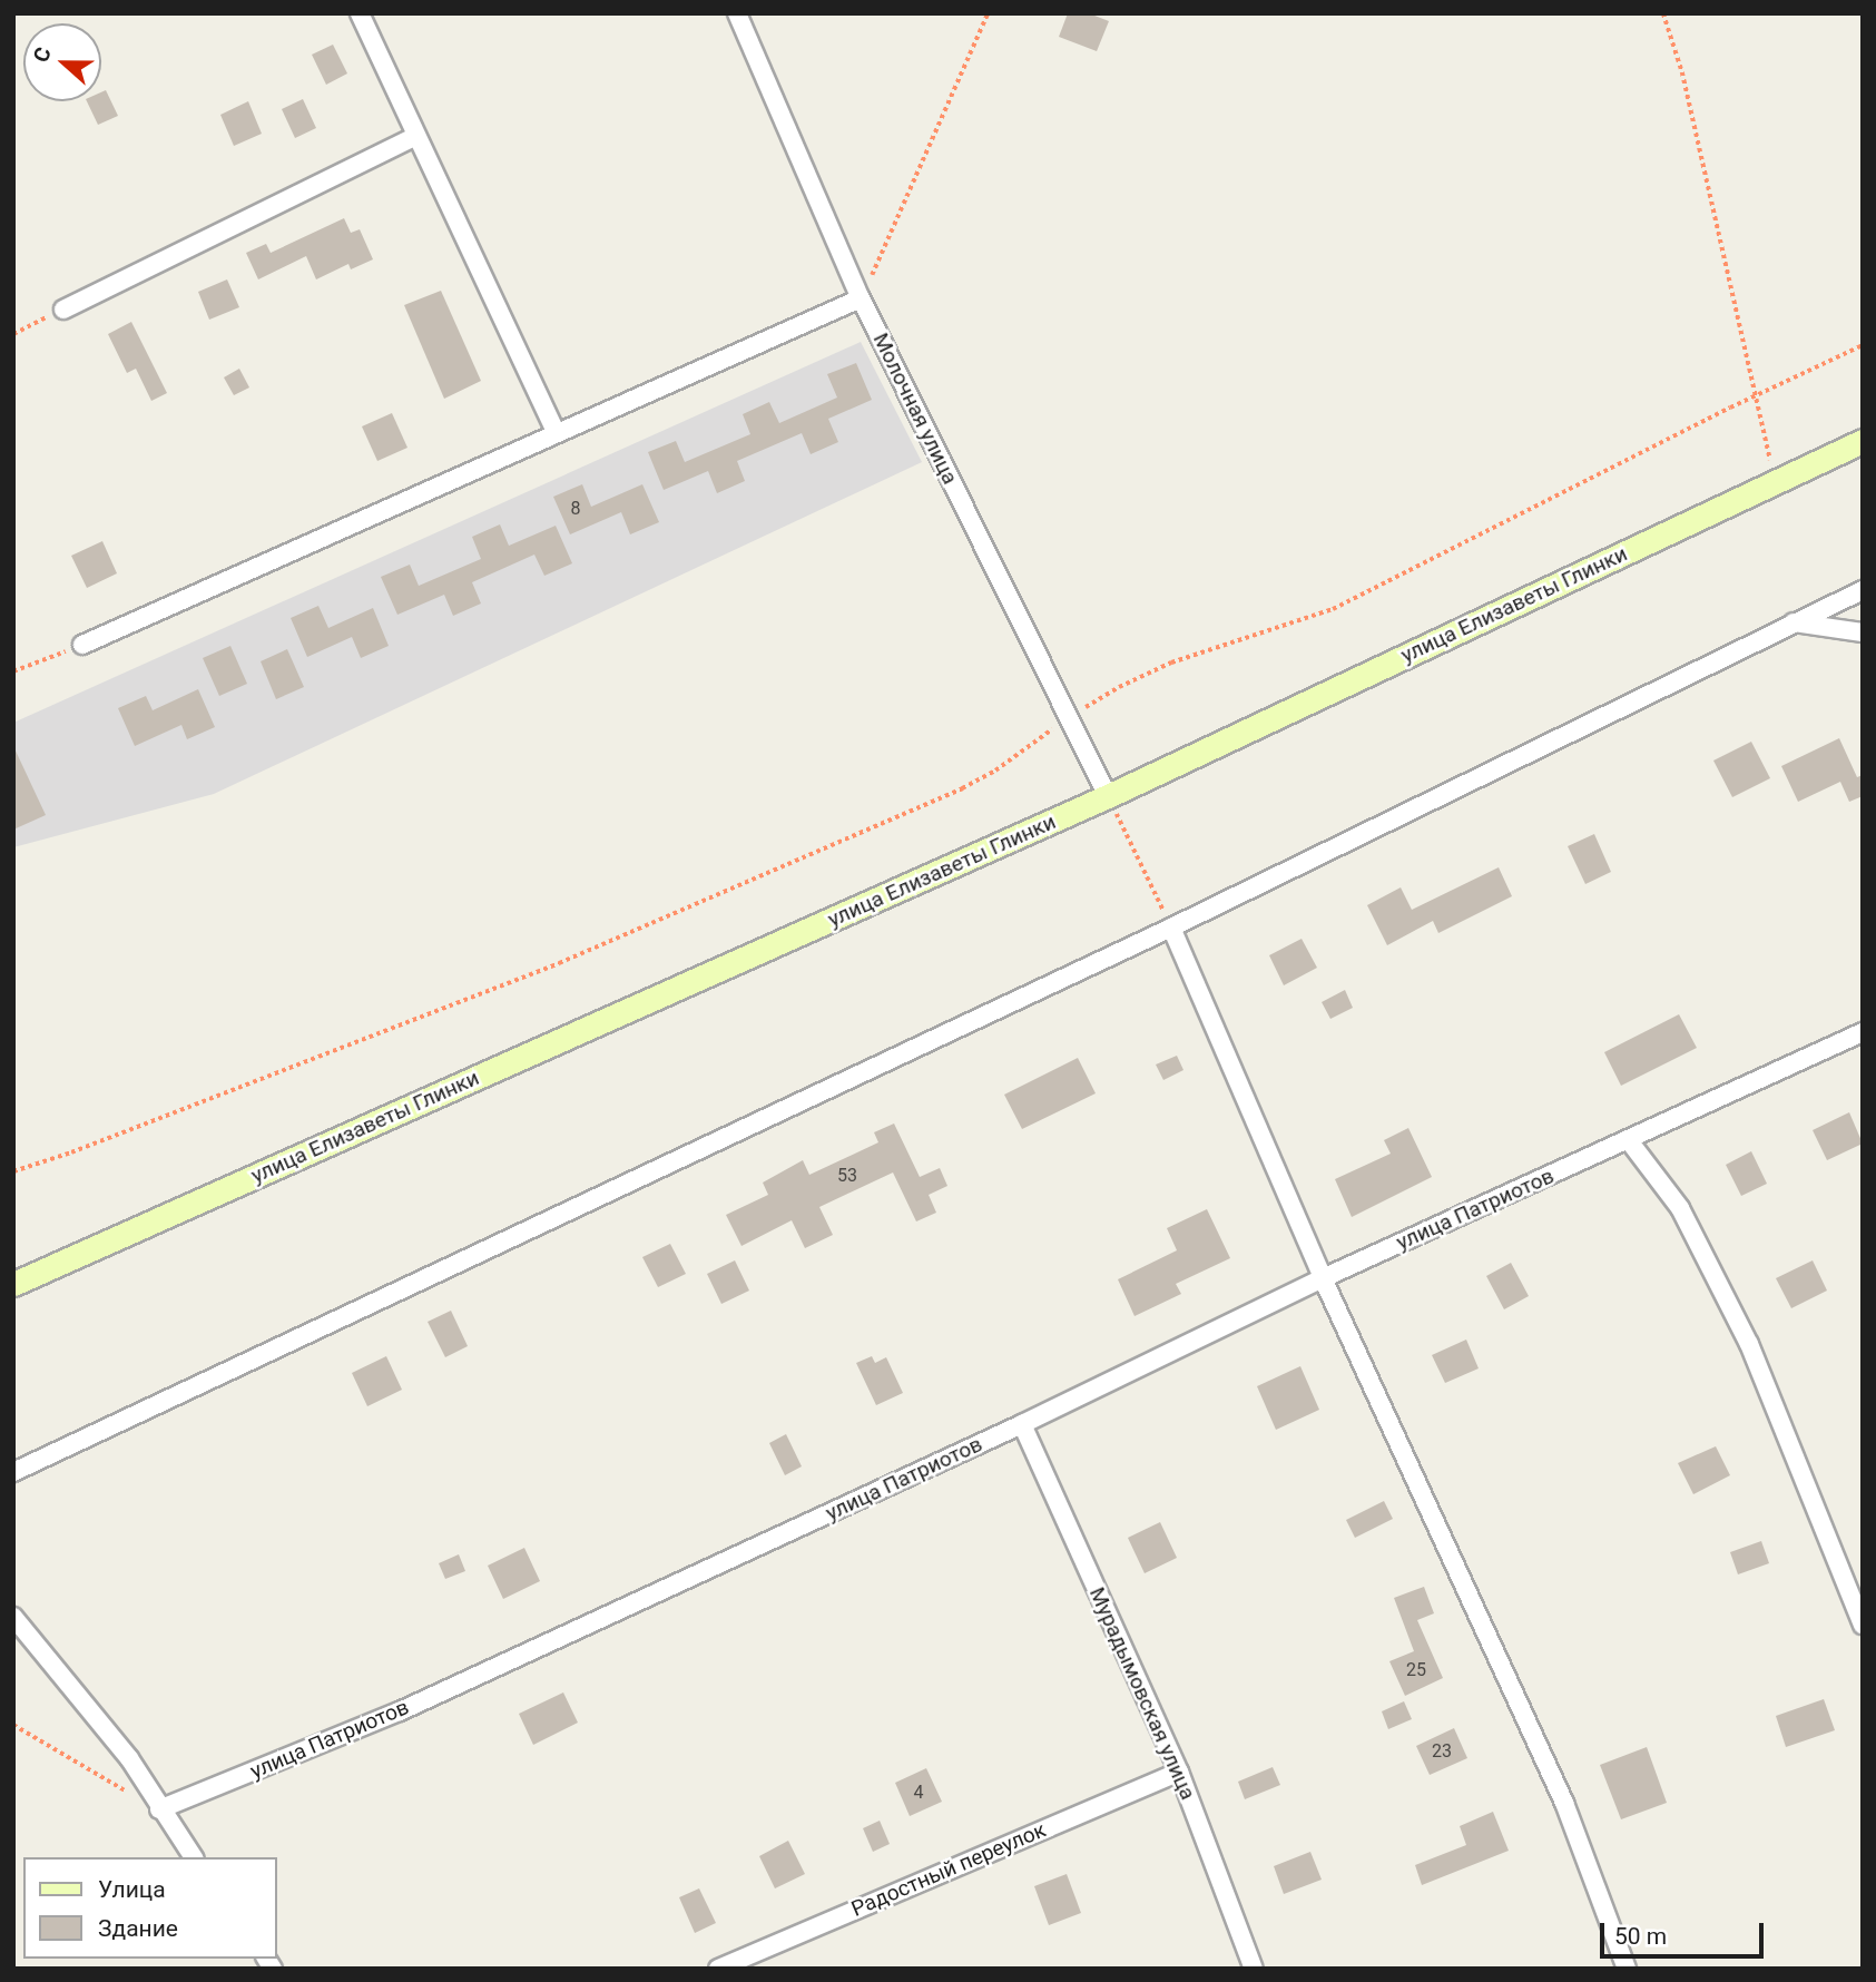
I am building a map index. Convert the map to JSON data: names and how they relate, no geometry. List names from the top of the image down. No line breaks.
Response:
{"streets":{"street":["Молочная улица","улица Елизаветы Глинки","улица Патриотов","Мурадымовская улица","Радостный переулок"]},"crossings":[["Молочная улица","улица Елизаветы Глинки"],["улица Патриотов","Мурадымовская улица"],["Мурадымовская улица","Радостный переулок"]],"house_numbers":["8","53","25","23","4"],"legend":["Улица","Здание"],"scale_bar":"50 m","north":"left"}
